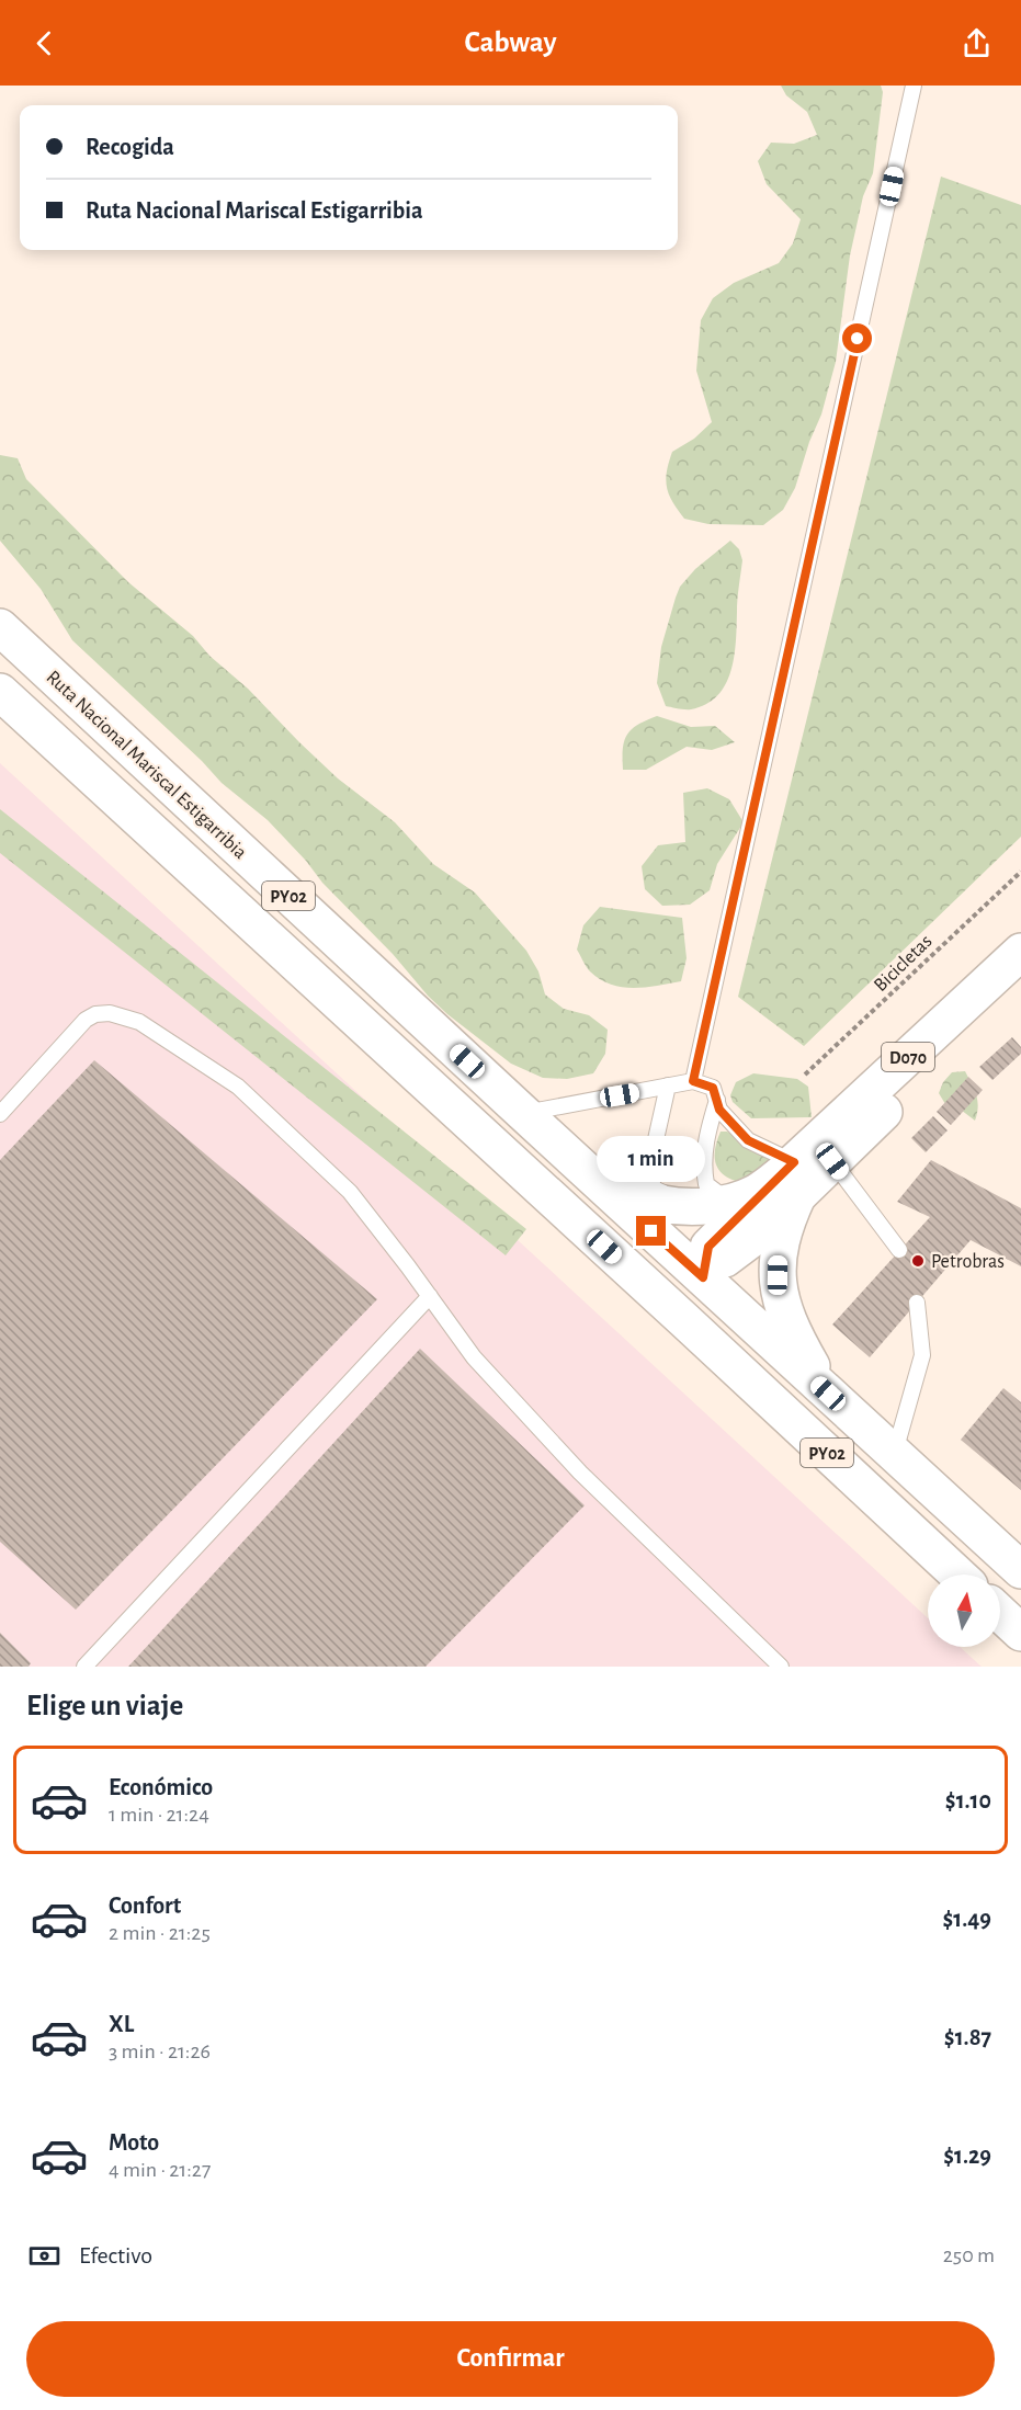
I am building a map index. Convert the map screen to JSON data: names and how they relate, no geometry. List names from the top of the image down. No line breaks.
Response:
{"streets":{"main road":["Ruta Nacional Mariscal Estigarribia","PY02","D070"],"path":["Bicicletas"]},"crossings":[["Ruta Nacional Mariscal Estigarribia","D070"]],"places":["Petrobras"],"north":"top","page":{"header":"Cabway","banner":["Recogida","Ruta Nacional Mariscal Estigarribia"],"bubble":"1 min","heading":"Elige un viaje","list":[{"name":"Económico","note":"1 min · 21:24","value":"$1.10"},{"name":"Confort","note":"2 min · 21:25","value":"$1.49"},{"name":"XL","note":"3 min · 21:26","value":"$1.87"},{"name":"Moto","note":"4 min · 21:27","value":"$1.29"}],"pay":["Efectivo","250 m"],"buttons":"Confirmar"}}
